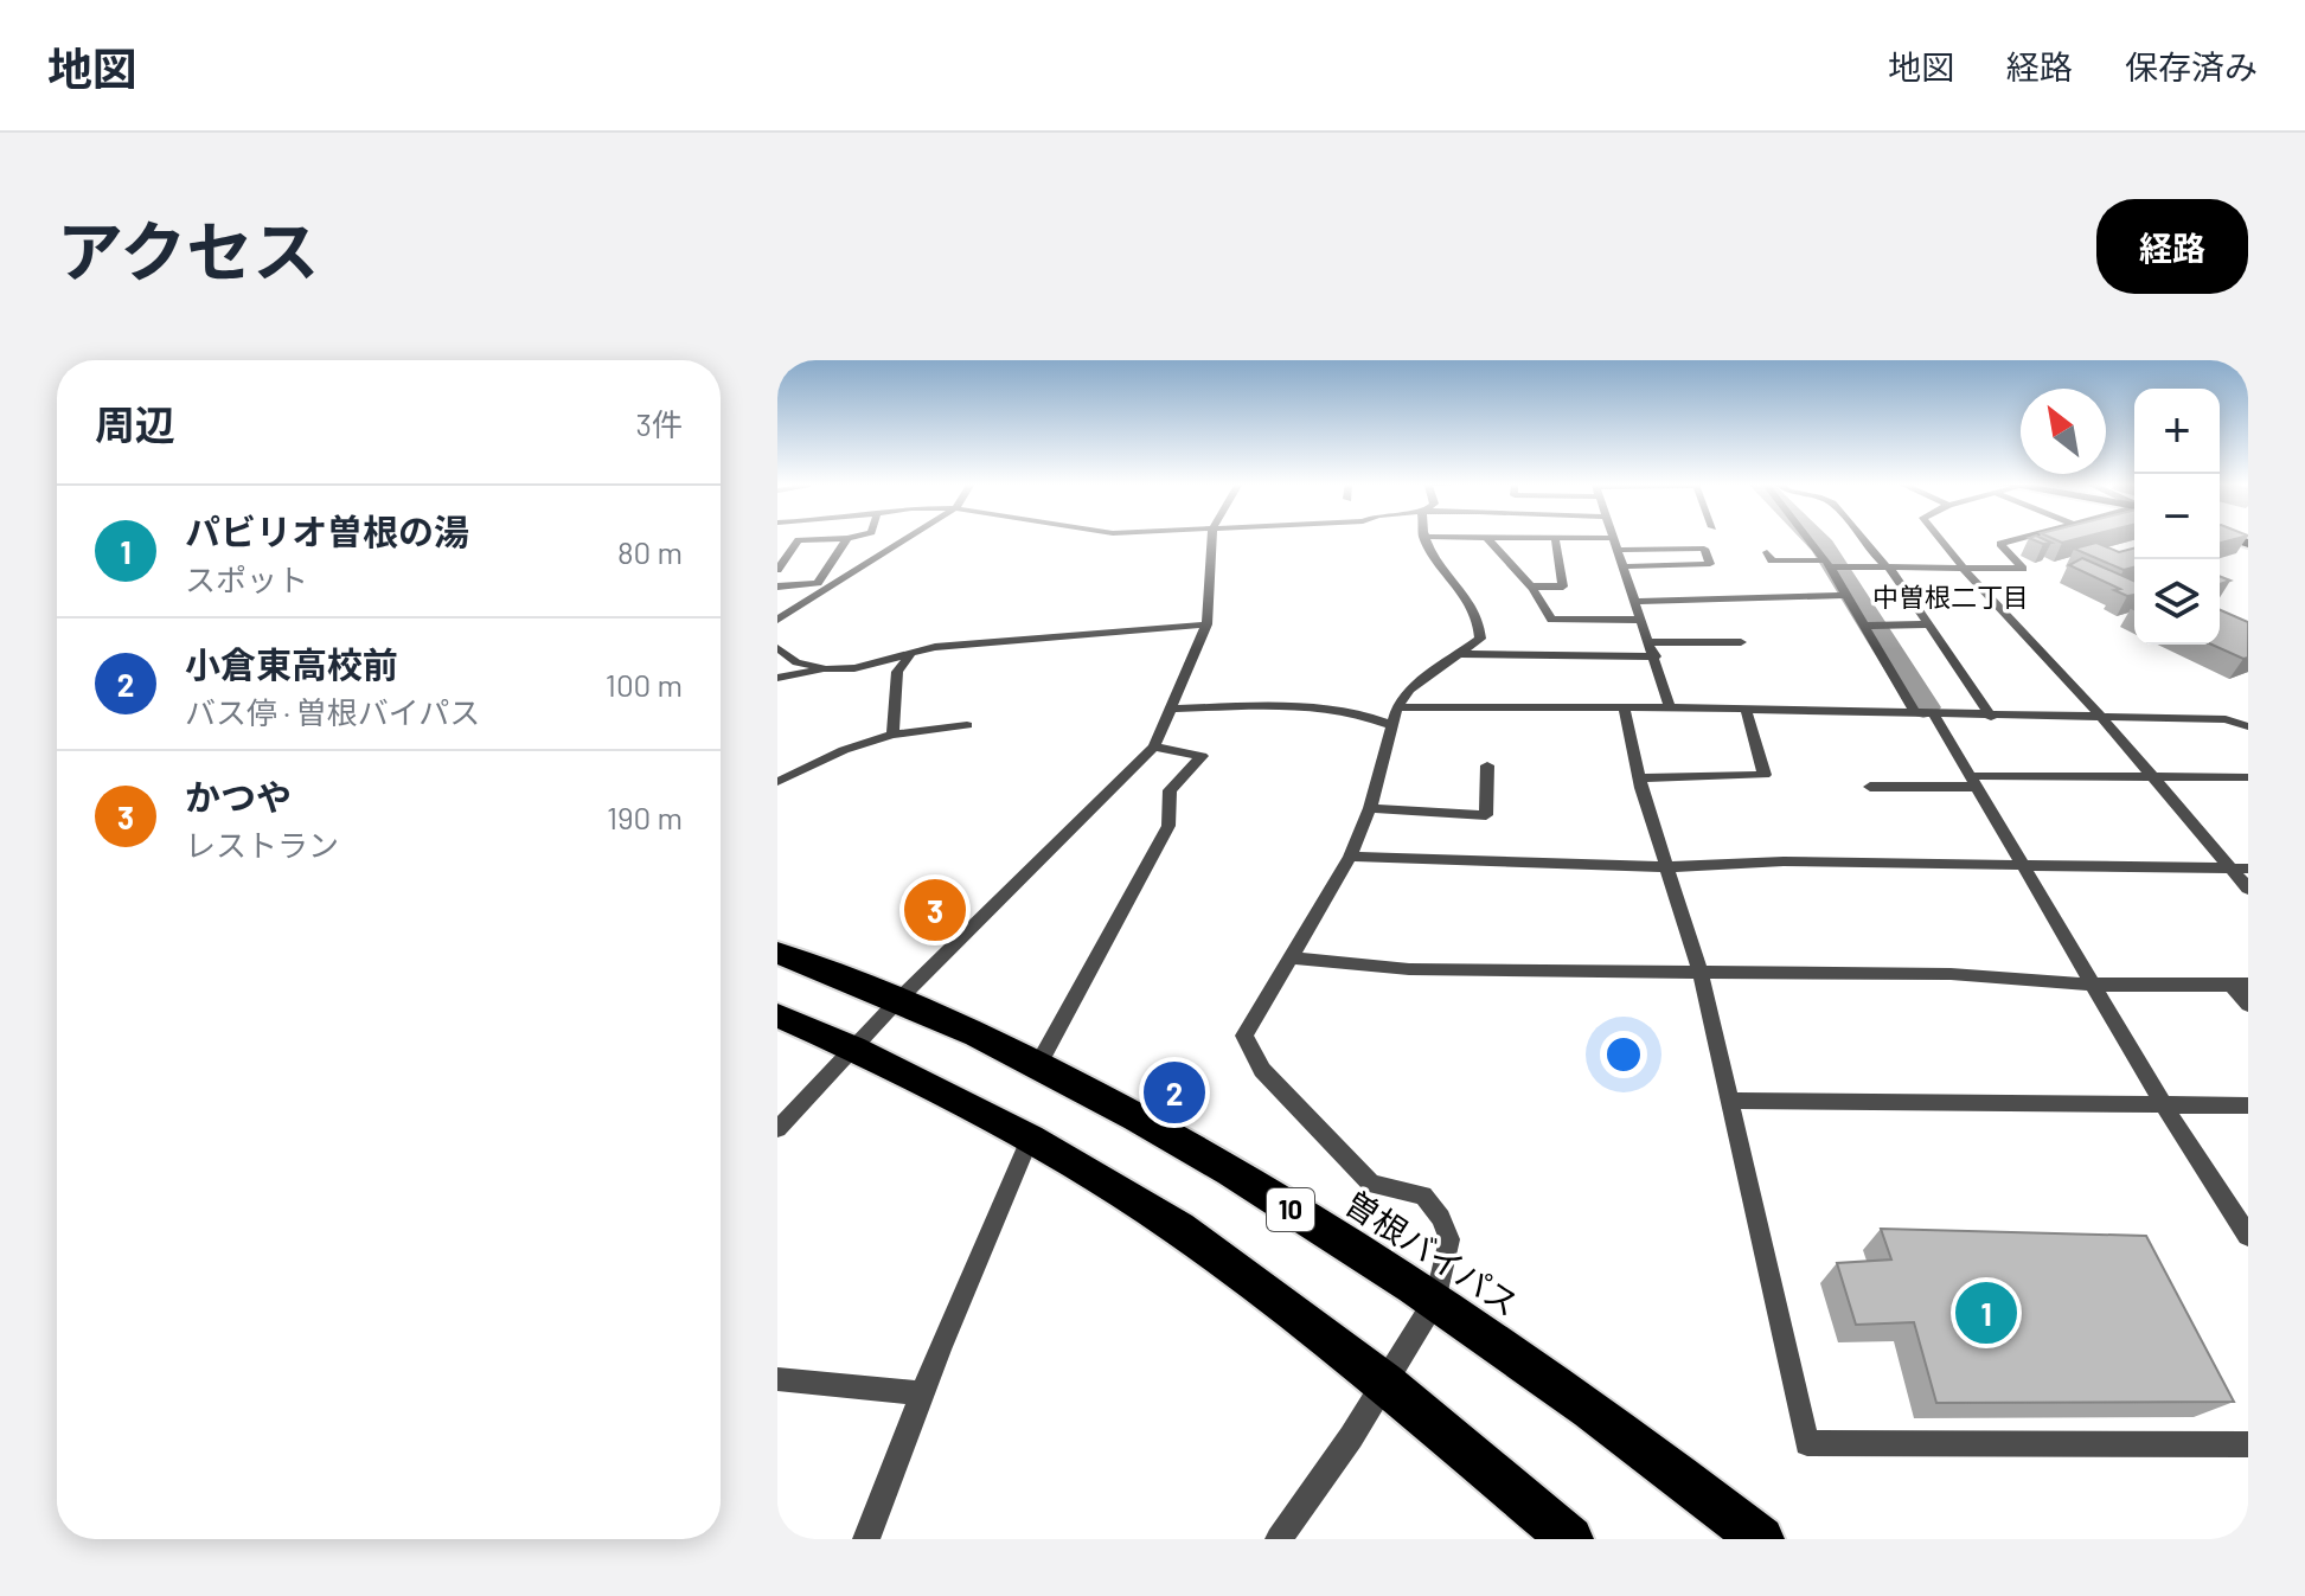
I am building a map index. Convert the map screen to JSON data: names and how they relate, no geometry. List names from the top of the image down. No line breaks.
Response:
{"streets":{"highway":["10","曽根バイパス"]},"districts":["中曽根二丁目"],"north":"top left","page":{"header":"地図","nav":["地図","経路","保存済み"],"title":"アクセス","buttons":"経路","heading":["周辺","3件"],"map_buttons":["+","−"],"list":[{"mark":"1","name":"パビリオ曽根の湯","note":"スポット","value":"80 m"},{"mark":"2","name":"小倉東高校前","note":"バス停 · 曽根バイパス","value":"100 m"},{"mark":"3","name":"かつや","note":"レストラン","value":"190 m"}],"pins":["3","2","1"]}}
